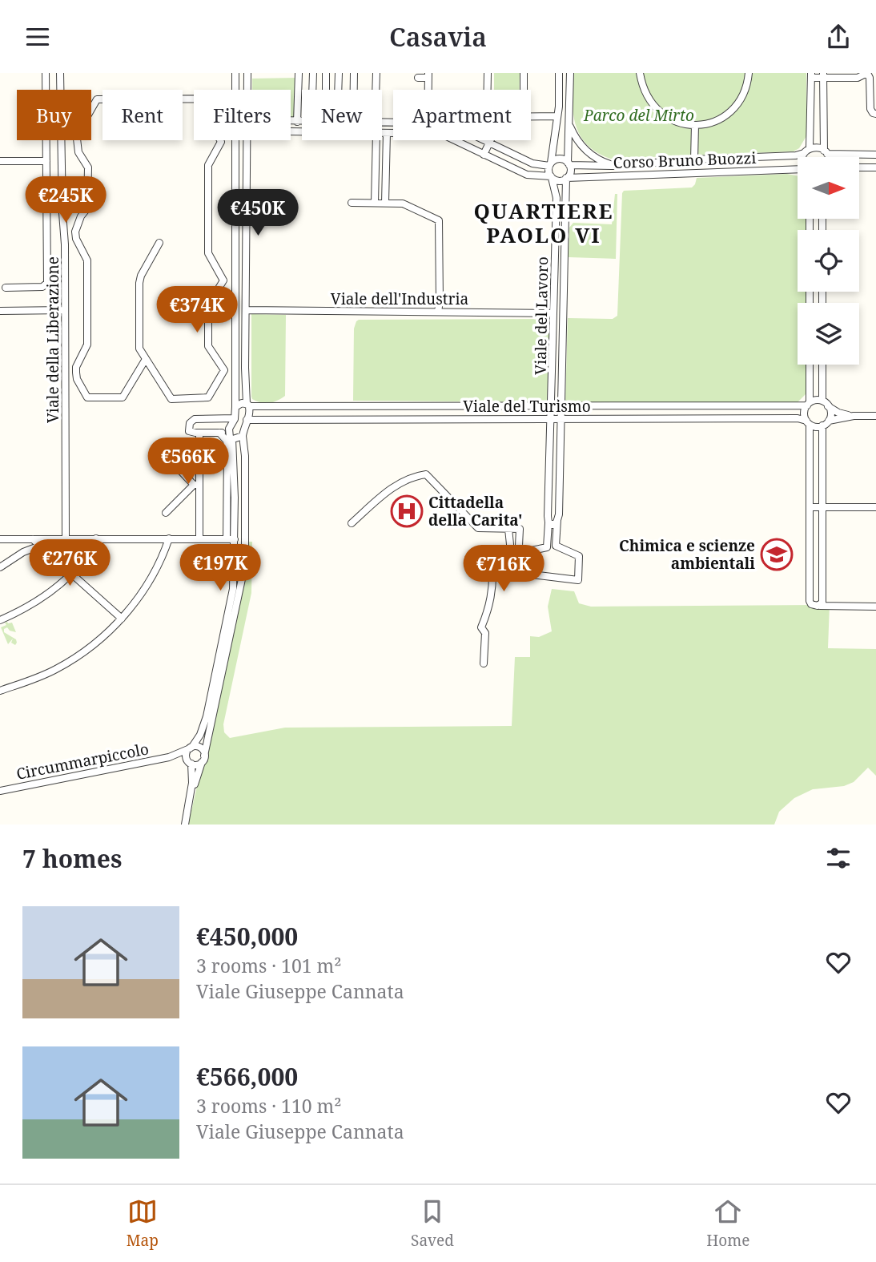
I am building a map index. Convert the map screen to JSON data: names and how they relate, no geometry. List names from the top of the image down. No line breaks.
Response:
{"streets":{"street":["Corso Bruno Buozzi","Viale dell'Industria","Viale del Lavoro","Viale della Liberazione","Viale del Turismo","Circummarpiccolo"]},"crossings":[["Corso Bruno Buozzi","Viale del Lavoro"],["Viale dell'Industria","Viale del Lavoro"],["Viale del Lavoro","Viale del Turismo"]],"districts":["QUARTIERE PAOLO VI"],"parks":["Parco del Mirto"],"places":{"hospital":["Cittadella della Carita'"],"school or university":["Chimica e scienze ambientali"]},"north":"right","page":{"header":"Casavia","chip":["Buy","Rent","Filters","New","Apartment"],"price":["€245K","€450K","€374K","€566K","€276K","€197K","€716K"],"heading":"7 homes","list":[{"name":"€450,000","note":"3 rooms · 101 m² · Viale Giuseppe Cannata"},{"name":"€566,000","note":"3 rooms · 110 m² · Viale Giuseppe Cannata"}],"tabs":["Map","Saved","Home"]}}
